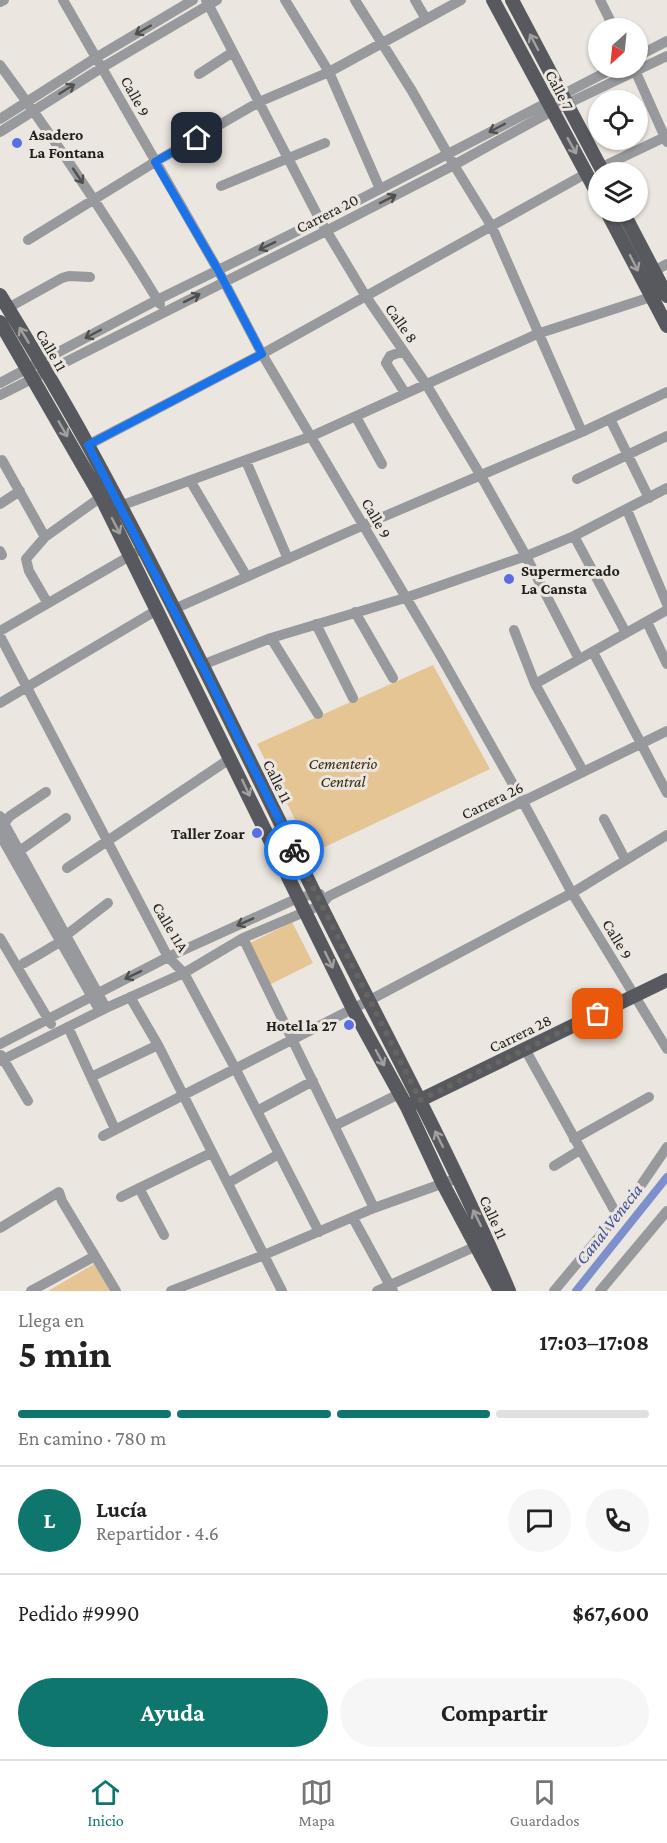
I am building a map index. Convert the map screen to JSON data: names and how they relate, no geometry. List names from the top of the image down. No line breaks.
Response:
{"streets":{"main road":["Calle 7","Calle 11","Carrera 28"],"street":["Calle 9","Carrera 20","Calle 8","Carrera 26","Calle 11A"]},"crossings":[["Calle 7","Carrera 20"],["Calle 9","Carrera 20"],["Calle 9","Carrera 26"],["Calle 9","Carrera 28"],["Carrera 20","Calle 8"],["Carrera 20","Calle 11"],["Calle 11","Carrera 26"],["Calle 11","Carrera 28"],["Carrera 26","Calle 11A"]],"water":["Canal Venecia"],"parks":["Cementerio Central"],"places":["Asadero La Fontana","Supermercado La Cansta","Taller Zoar","Hotel la 27"],"north":"bottom left","page":{"heading":["5 min","Llega en","17:03–17:08"],"panel":["Lucía","Repartidor · 4.6","Pedido #9990","$67,600"],"bar":"En camino · 780 m","round":"L","buttons":["Ayuda","Compartir"],"tabs":["Inicio","Mapa","Guardados"]}}
